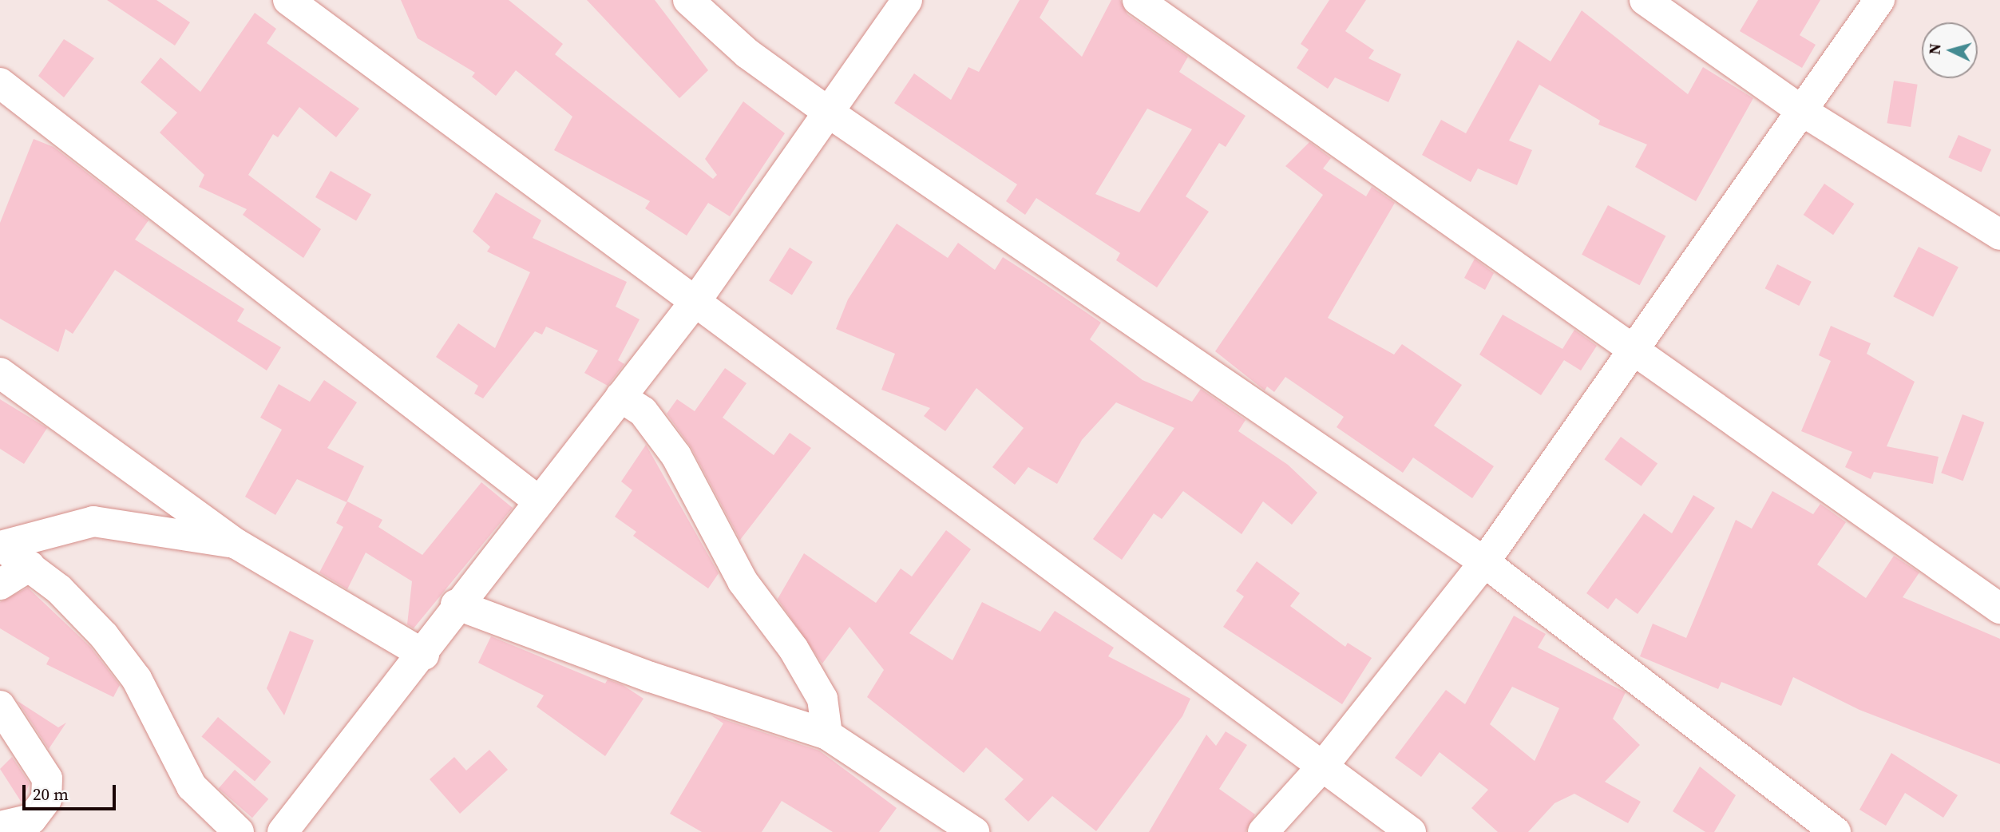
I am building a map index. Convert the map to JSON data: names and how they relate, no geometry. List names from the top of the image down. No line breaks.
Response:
{"scale_bar":"20 m","north":"left"}
